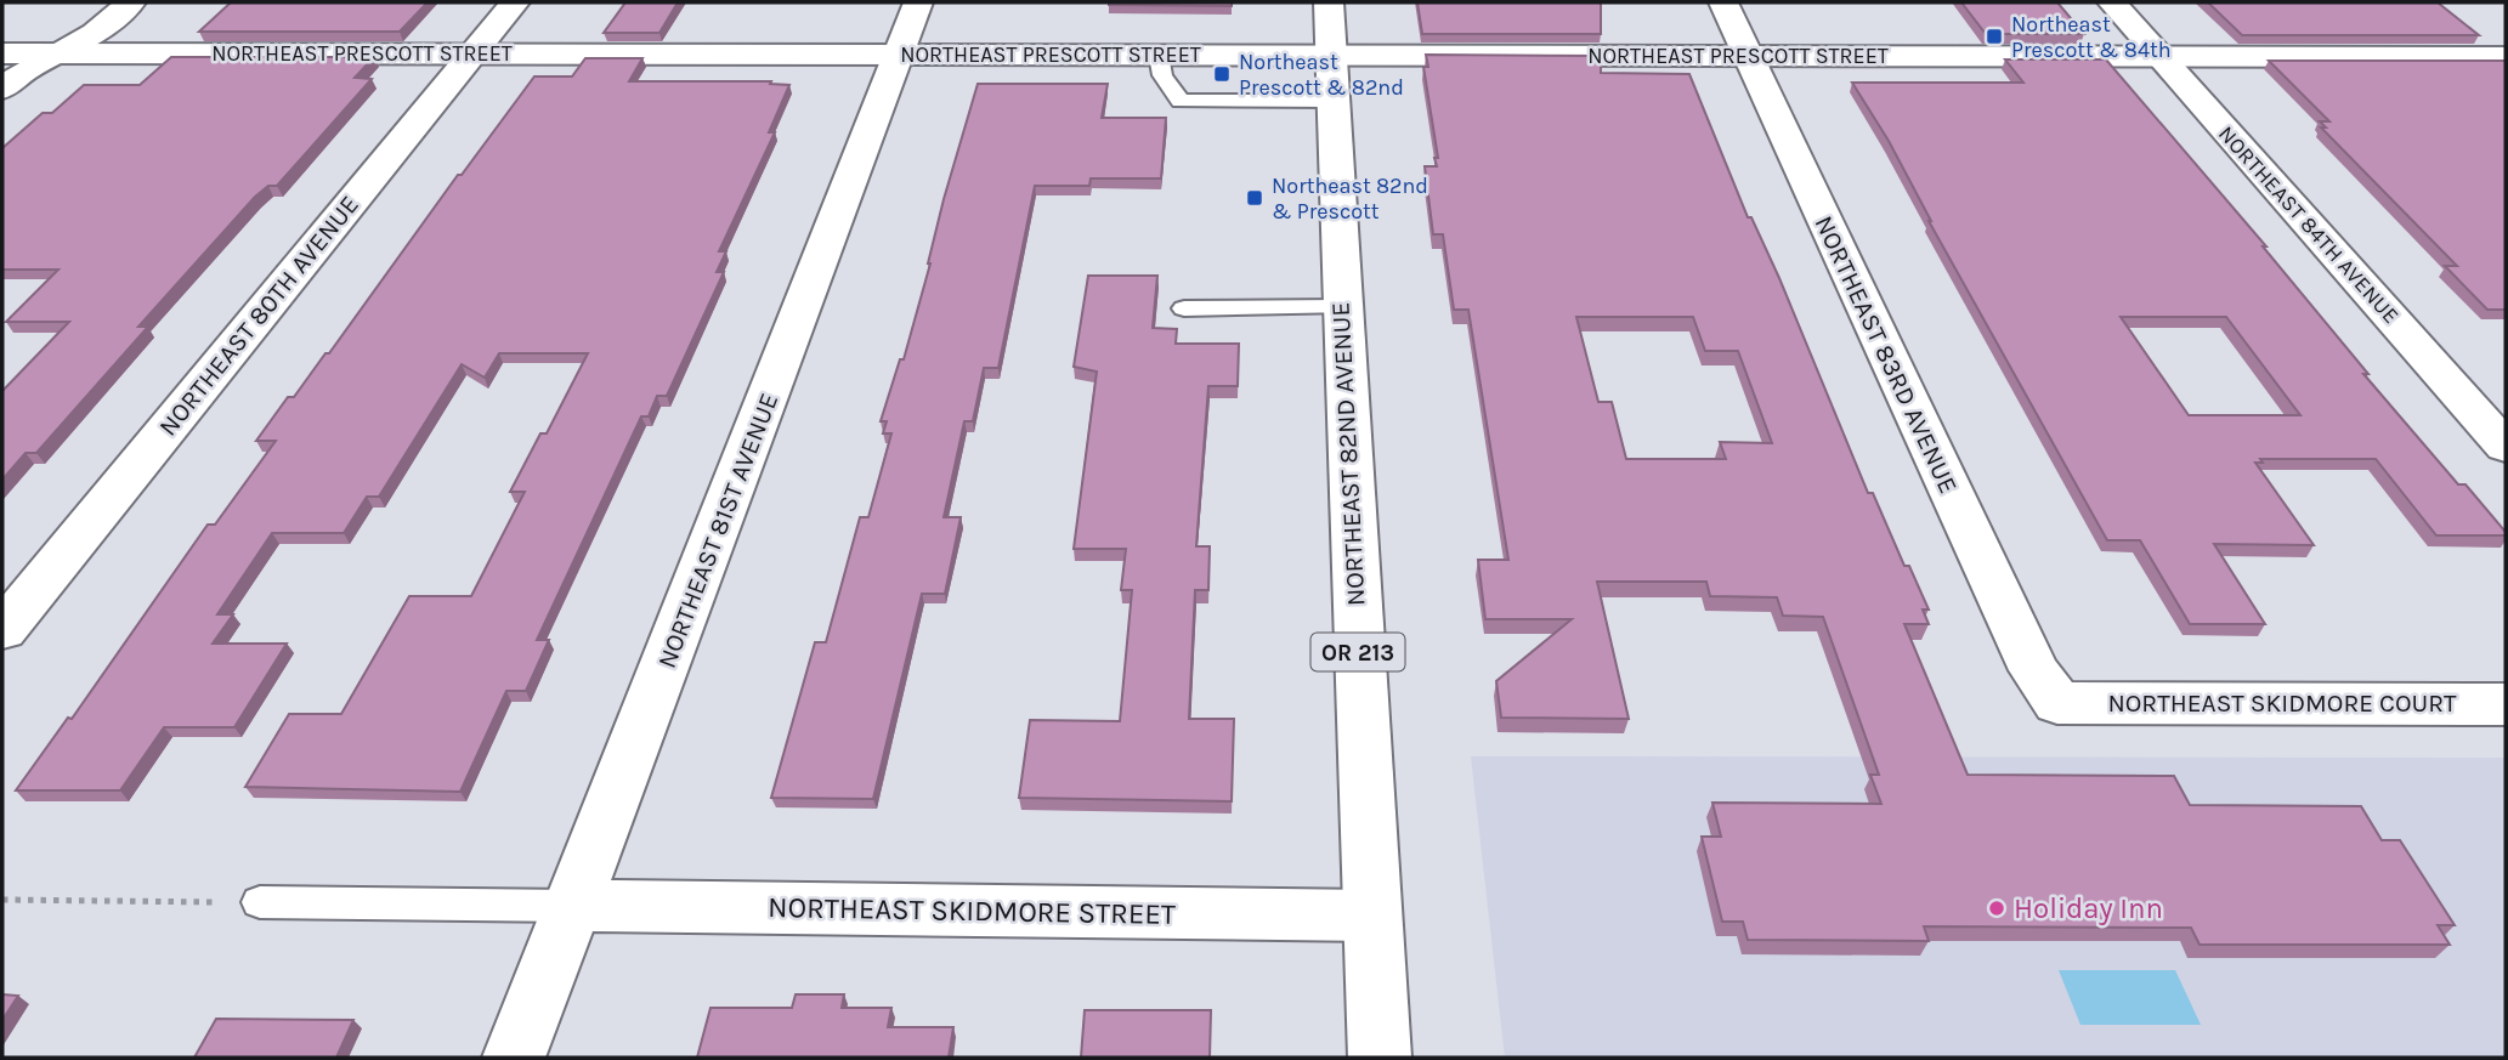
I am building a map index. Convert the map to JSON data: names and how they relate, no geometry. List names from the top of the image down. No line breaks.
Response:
{"streets":{"street":["NORTHEAST PRESCOTT STREET","NORTHEAST 84TH AVENUE","NORTHEAST 80TH AVENUE","NORTHEAST 83RD AVENUE","NORTHEAST 82ND AVENUE","NORTHEAST 81ST AVENUE","OR 213","NORTHEAST SKIDMORE COURT","NORTHEAST SKIDMORE STREET"]},"crossings":[["NORTHEAST PRESCOTT STREET","NORTHEAST 84TH AVENUE"],["NORTHEAST PRESCOTT STREET","NORTHEAST 80TH AVENUE"],["NORTHEAST PRESCOTT STREET","NORTHEAST 83RD AVENUE"],["NORTHEAST PRESCOTT STREET","NORTHEAST 82ND AVENUE"],["NORTHEAST PRESCOTT STREET","NORTHEAST 81ST AVENUE"],["NORTHEAST 83RD AVENUE","NORTHEAST SKIDMORE COURT"],["NORTHEAST 82ND AVENUE","NORTHEAST SKIDMORE STREET"],["NORTHEAST 81ST AVENUE","NORTHEAST SKIDMORE STREET"]],"places":{"transit":["Northeast Prescott & 84th","Northeast Prescott & 82nd","Northeast 82nd & Prescott"],"other":["Holiday Inn"]}}
